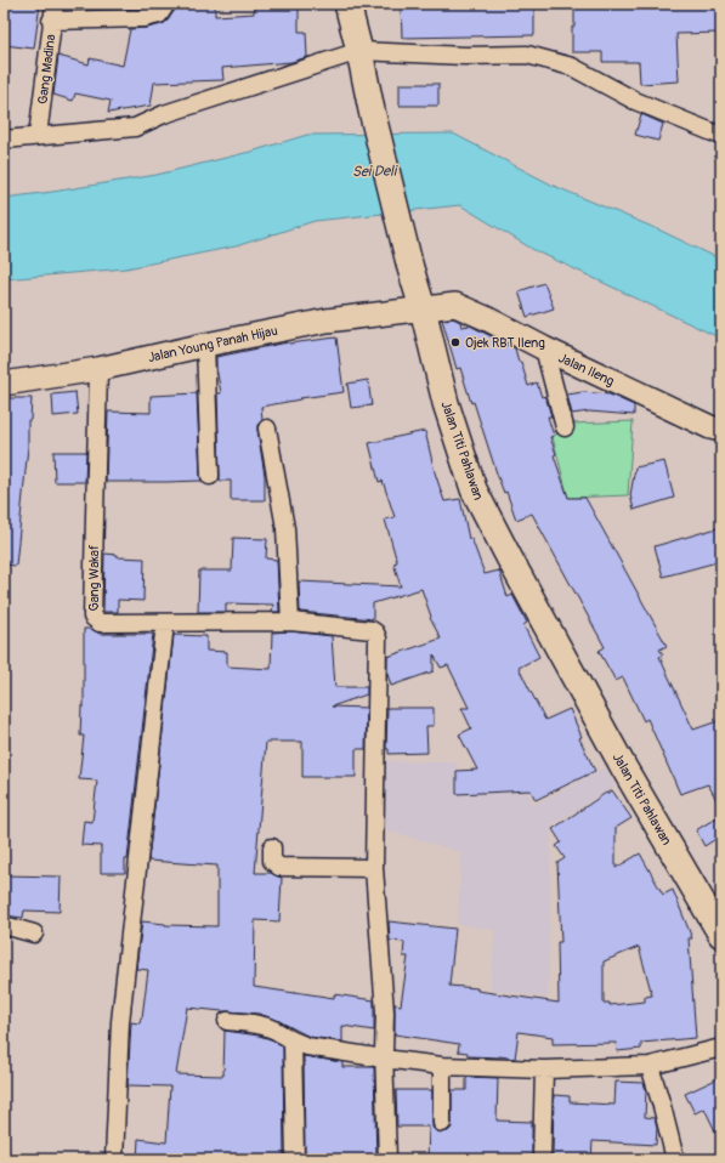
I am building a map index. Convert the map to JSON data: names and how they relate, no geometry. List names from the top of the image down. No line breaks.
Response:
{"streets":{"main road":["Jalan Titi Pahlawan"],"street":["Gang Madina","Jalan Young Panah Hijau","Jalan Ileng","Gang Wakaf"]},"crossings":[["Jalan Young Panah Hijau","Jalan Ileng"],["Jalan Young Panah Hijau","Jalan Titi Pahlawan"],["Jalan Young Panah Hijau","Gang Wakaf"],["Jalan Ileng","Jalan Titi Pahlawan"]],"water":["Sei Deli"],"places":["Ojek RBT Ileng"]}
